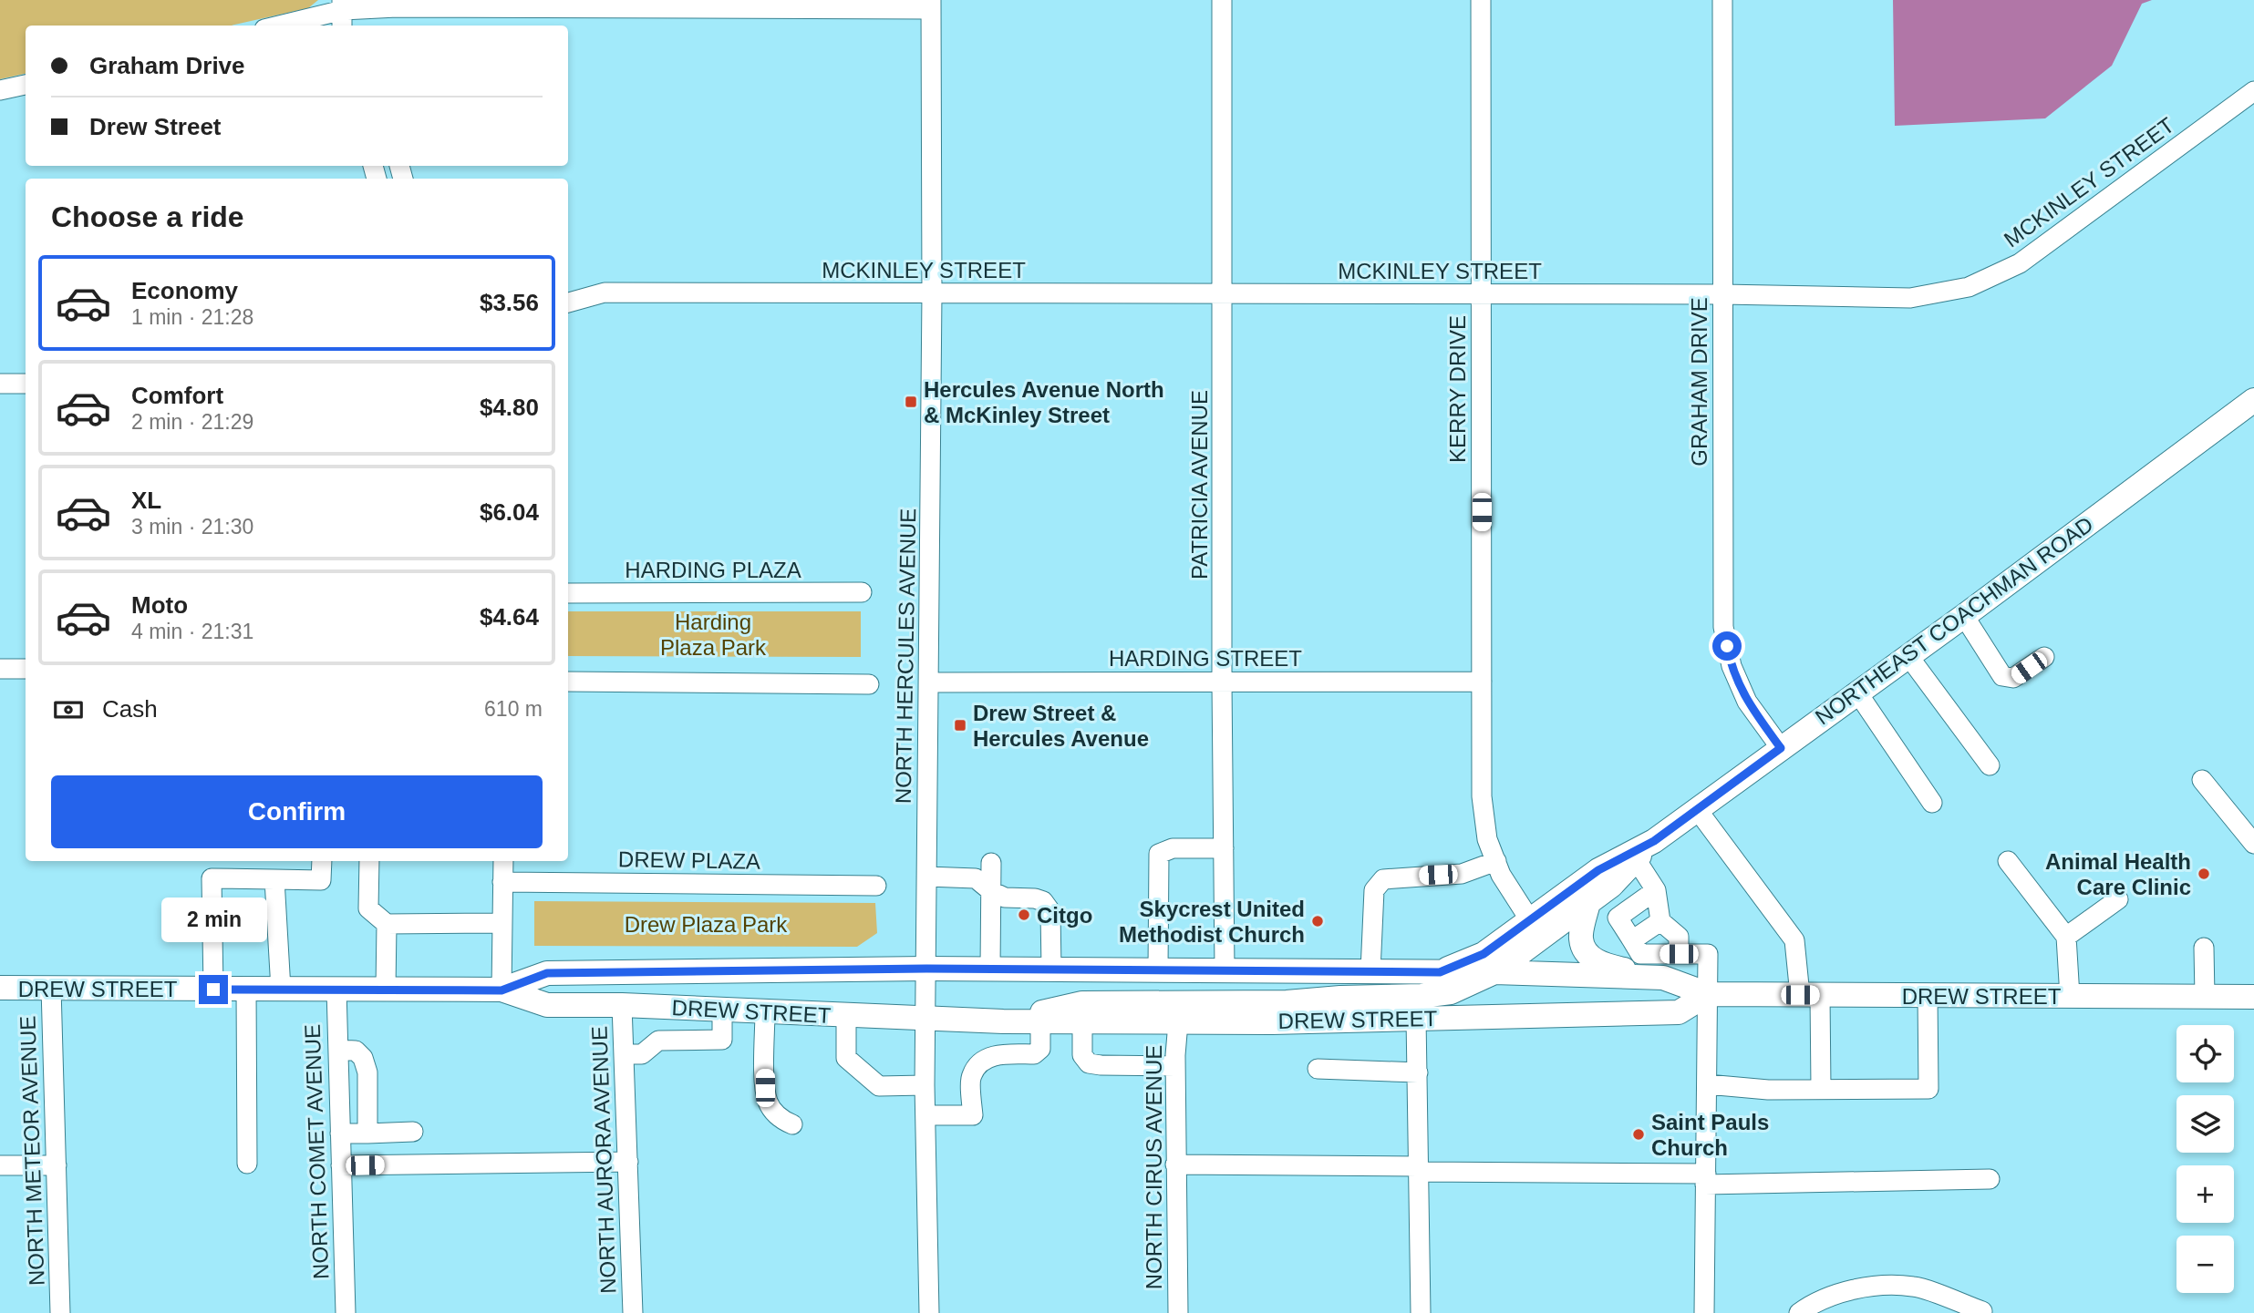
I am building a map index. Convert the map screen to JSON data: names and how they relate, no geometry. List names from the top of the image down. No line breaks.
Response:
{"streets":{"main road":["NORTHEAST COACHMAN ROAD","DREW STREET"],"street":["MCKINLEY STREET","GRAHAM DRIVE","KERRY DRIVE","PATRICIA AVENUE","HARDING PLAZA","NORTH HERCULES AVENUE","HARDING STREET","DREW PLAZA","NORTH METEOR AVENUE","NORTH COMET AVENUE","NORTH AURORA AVENUE","NORTH CIRUS AVENUE"]},"crossings":[["MCKINLEY STREET","GRAHAM DRIVE"],["MCKINLEY STREET","KERRY DRIVE"],["MCKINLEY STREET","PATRICIA AVENUE"],["MCKINLEY STREET","NORTH HERCULES AVENUE"],["GRAHAM DRIVE","NORTHEAST COACHMAN ROAD"],["KERRY DRIVE","NORTHEAST COACHMAN ROAD"],["KERRY DRIVE","HARDING STREET"],["PATRICIA AVENUE","HARDING STREET"],["PATRICIA AVENUE","DREW STREET"],["NORTHEAST COACHMAN ROAD","DREW STREET"],["NORTH HERCULES AVENUE","HARDING STREET"],["NORTH HERCULES AVENUE","DREW STREET"],["DREW STREET","NORTH METEOR AVENUE"],["DREW STREET","NORTH COMET AVENUE"],["DREW STREET","NORTH AURORA AVENUE"],["DREW STREET","NORTH CIRUS AVENUE"]],"parks":["Harding Plaza Park","Drew Plaza Park"],"places":{"transit":["Hercules Avenue North & McKinley Street","Drew Street & Hercules Avenue"],"other":["Animal Health Care Clinic","Citgo","Skycrest United Methodist Church","Saint Pauls Church"]},"page":{"banner":["Graham Drive","Drew Street"],"heading":"Choose a ride","list":[{"name":"Economy","note":"1 min · 21:28","value":"$3.56"},{"name":"Comfort","note":"2 min · 21:29","value":"$4.80"},{"name":"XL","note":"3 min · 21:30","value":"$6.04"},{"name":"Moto","note":"4 min · 21:31","value":"$4.64"}],"pay":["Cash","610 m"],"buttons":"Confirm","bubble":"2 min","map_buttons":["+","−"]}}
